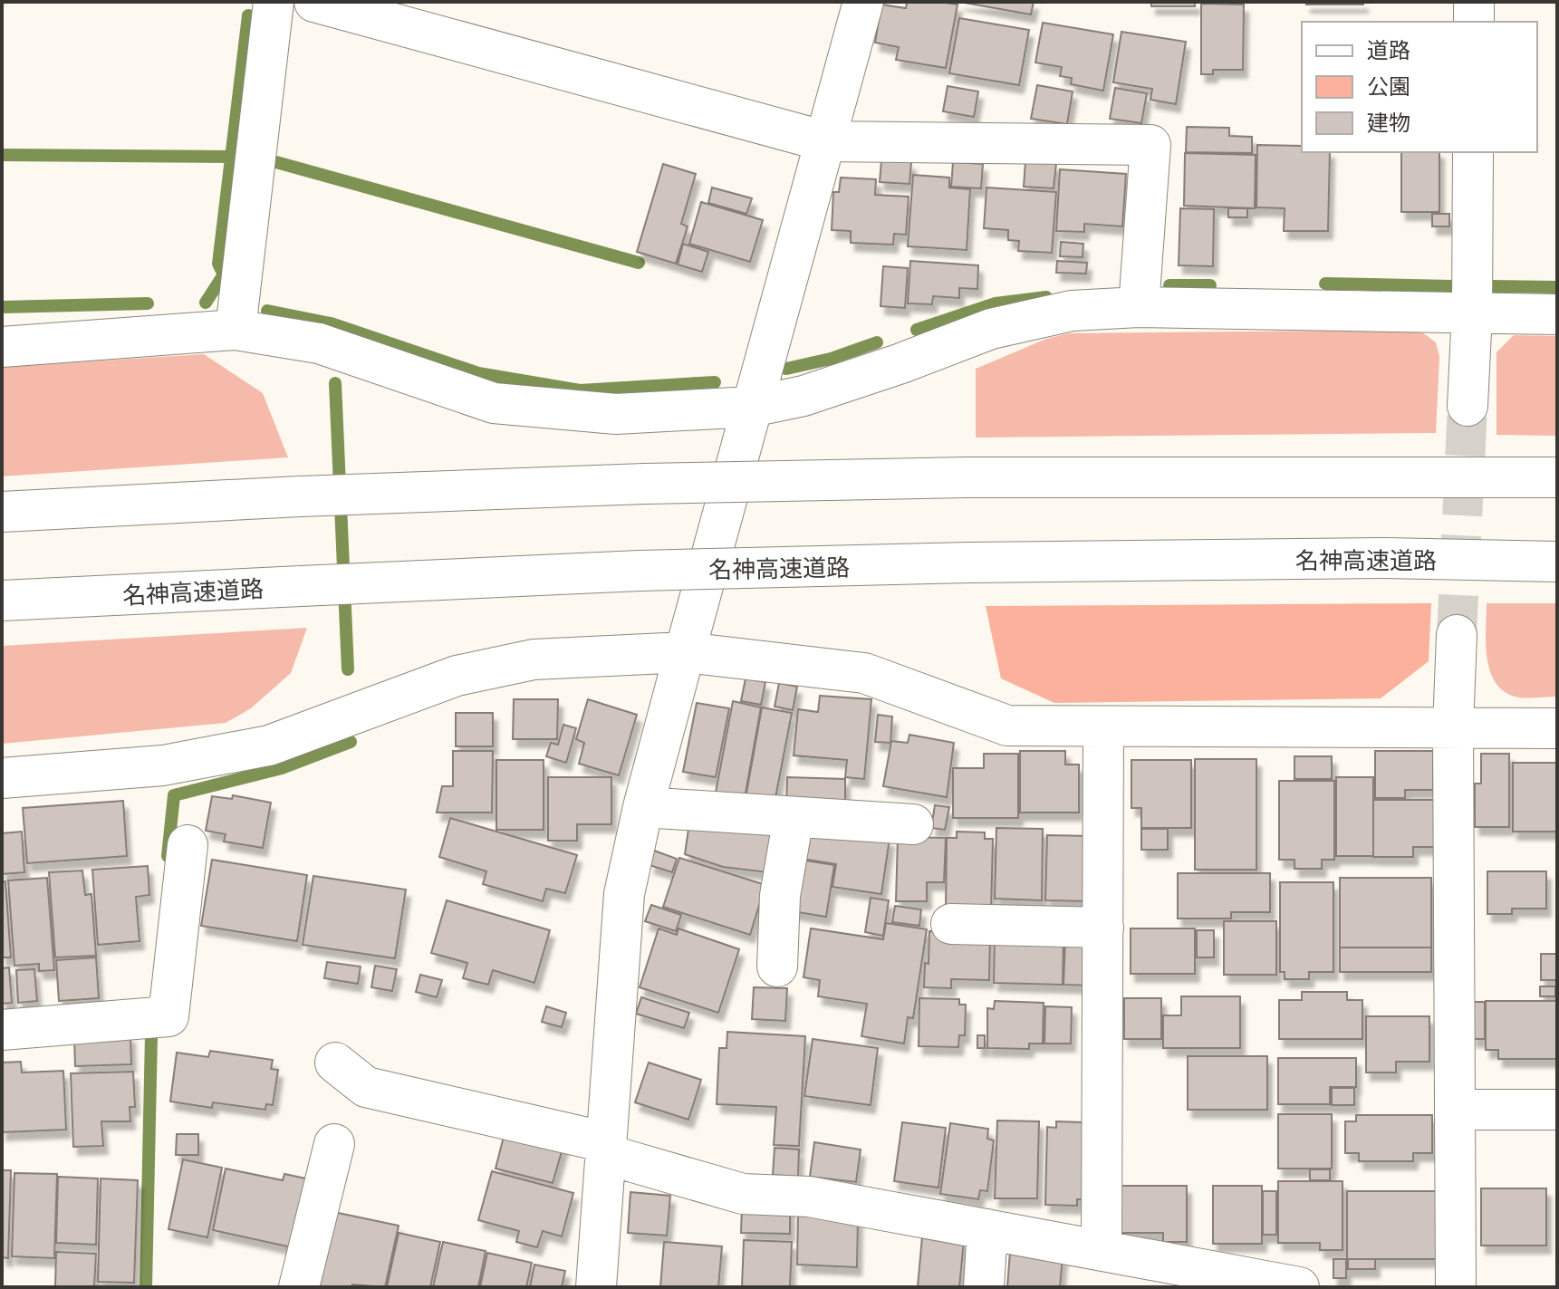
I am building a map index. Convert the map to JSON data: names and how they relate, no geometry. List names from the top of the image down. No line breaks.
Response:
{"streets":{"main road":["名神高速道路"]},"legend":["道路","公園","建物"]}
